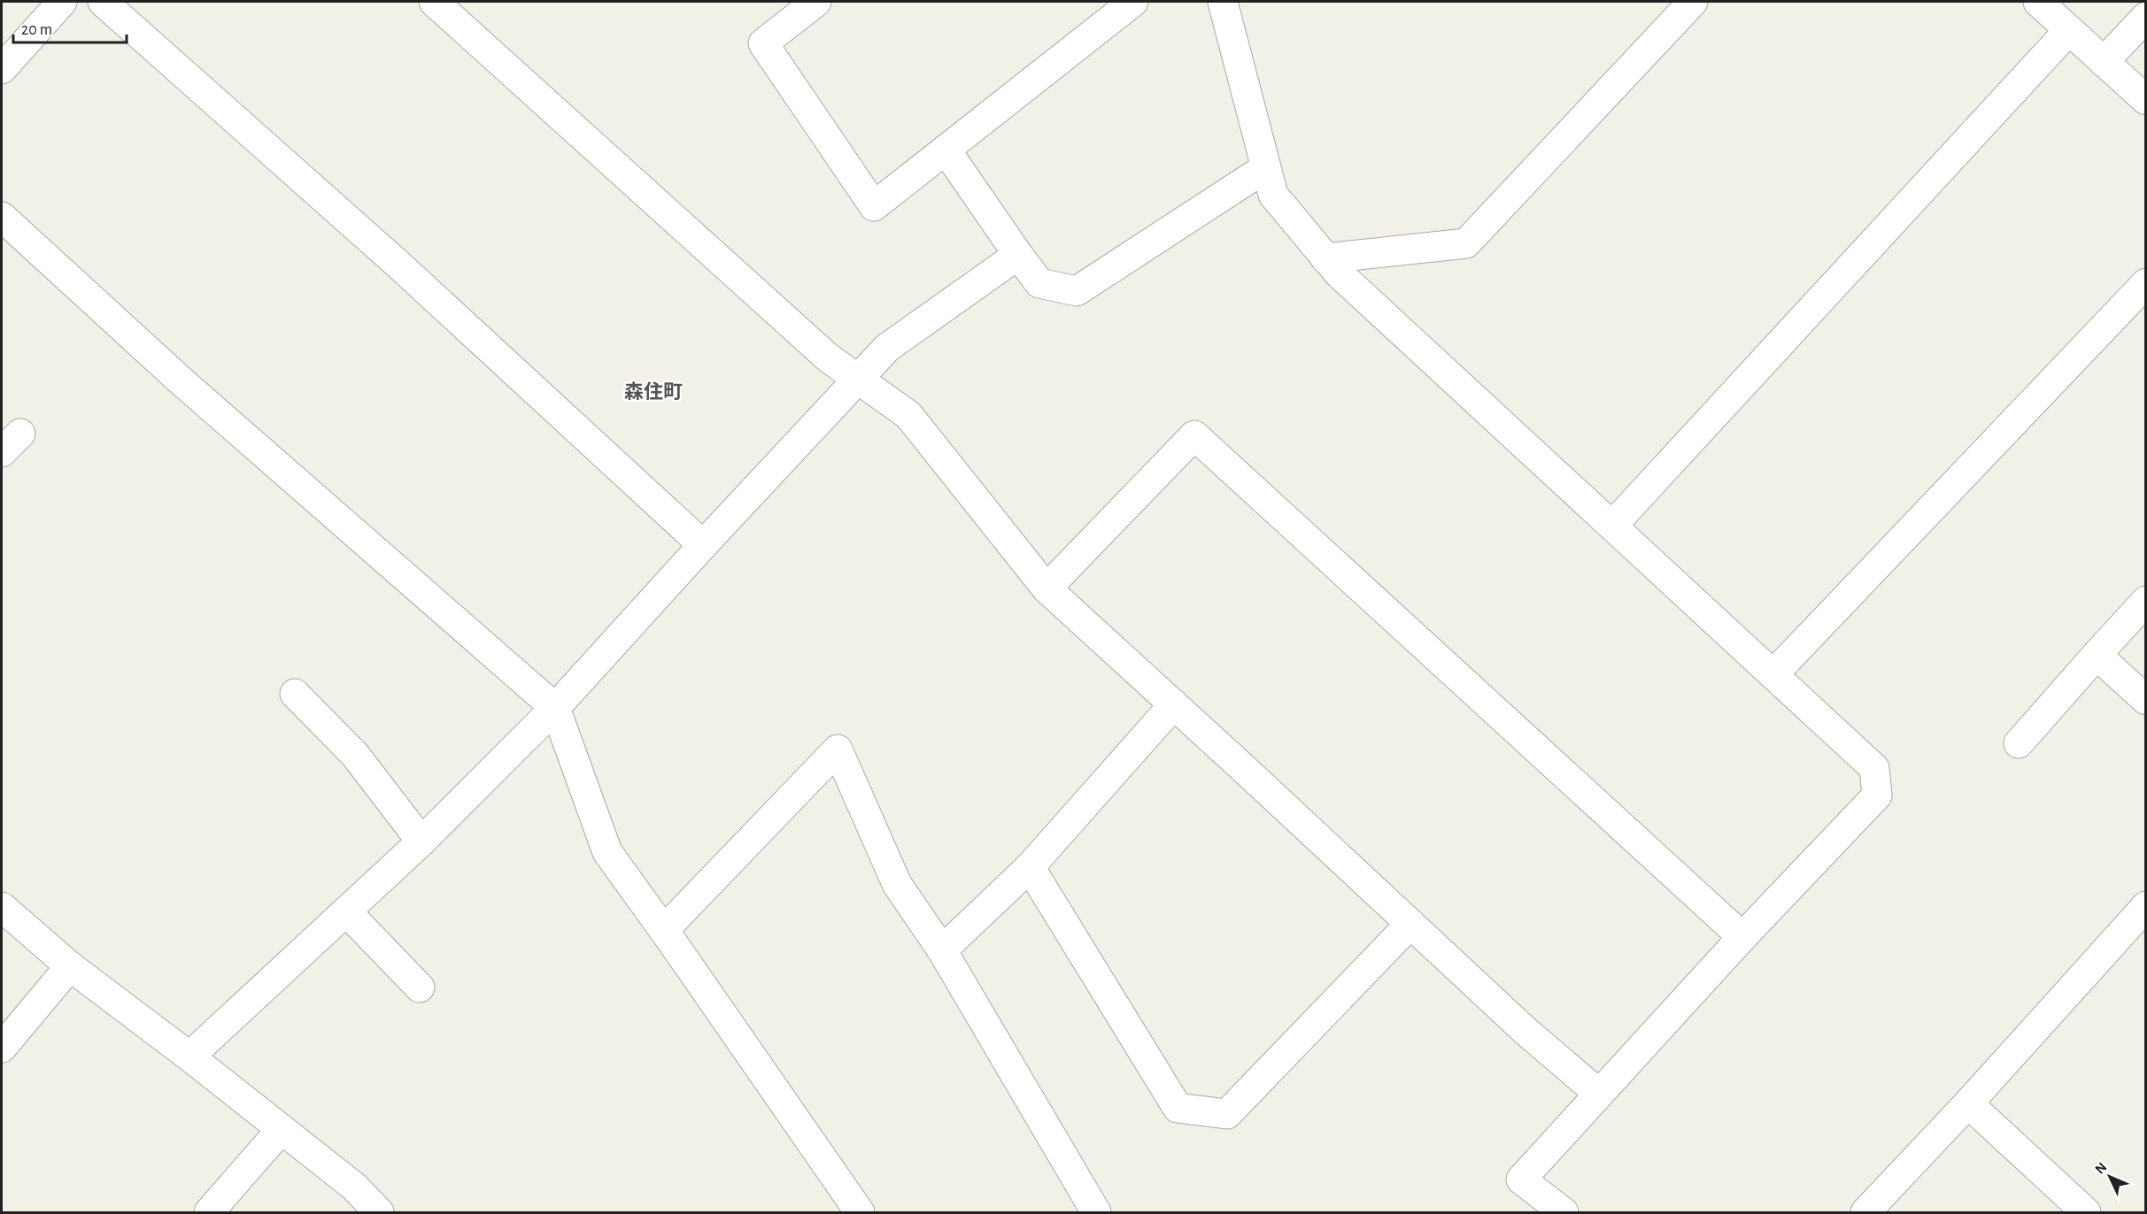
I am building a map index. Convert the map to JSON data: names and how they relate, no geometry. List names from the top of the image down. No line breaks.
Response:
{"districts":["森住町"],"scale_bar":"20 m","north":"top left"}
